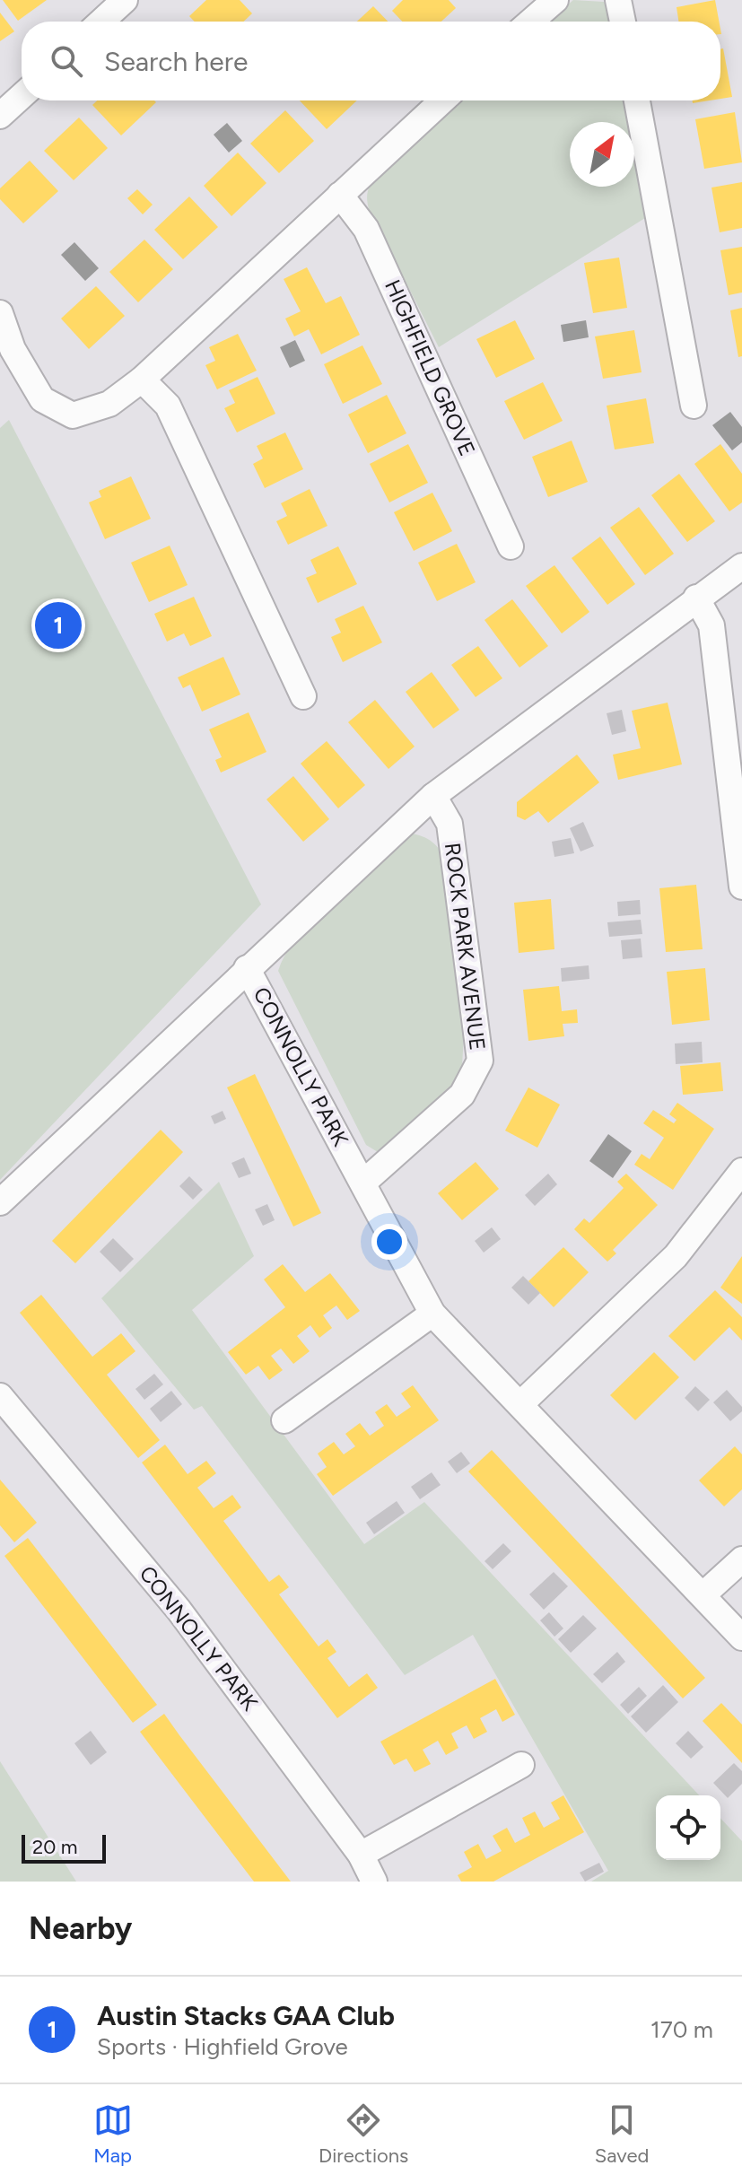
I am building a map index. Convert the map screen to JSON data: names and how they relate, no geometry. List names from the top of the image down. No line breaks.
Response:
{"streets":{"street":["HIGHFIELD GROVE","ROCK PARK AVENUE","CONNOLLY PARK"]},"crossings":[["ROCK PARK AVENUE","CONNOLLY PARK"]],"scale_bar":"20 m","north":"top right","page":{"search":"Search here","pins":"1","scale":"20 m","heading":"Nearby","list":[{"mark":"1","name":"Austin Stacks GAA Club","note":"Sports · Highfield Grove","value":"170 m"}],"nav":["Map","Directions","Saved"]}}
